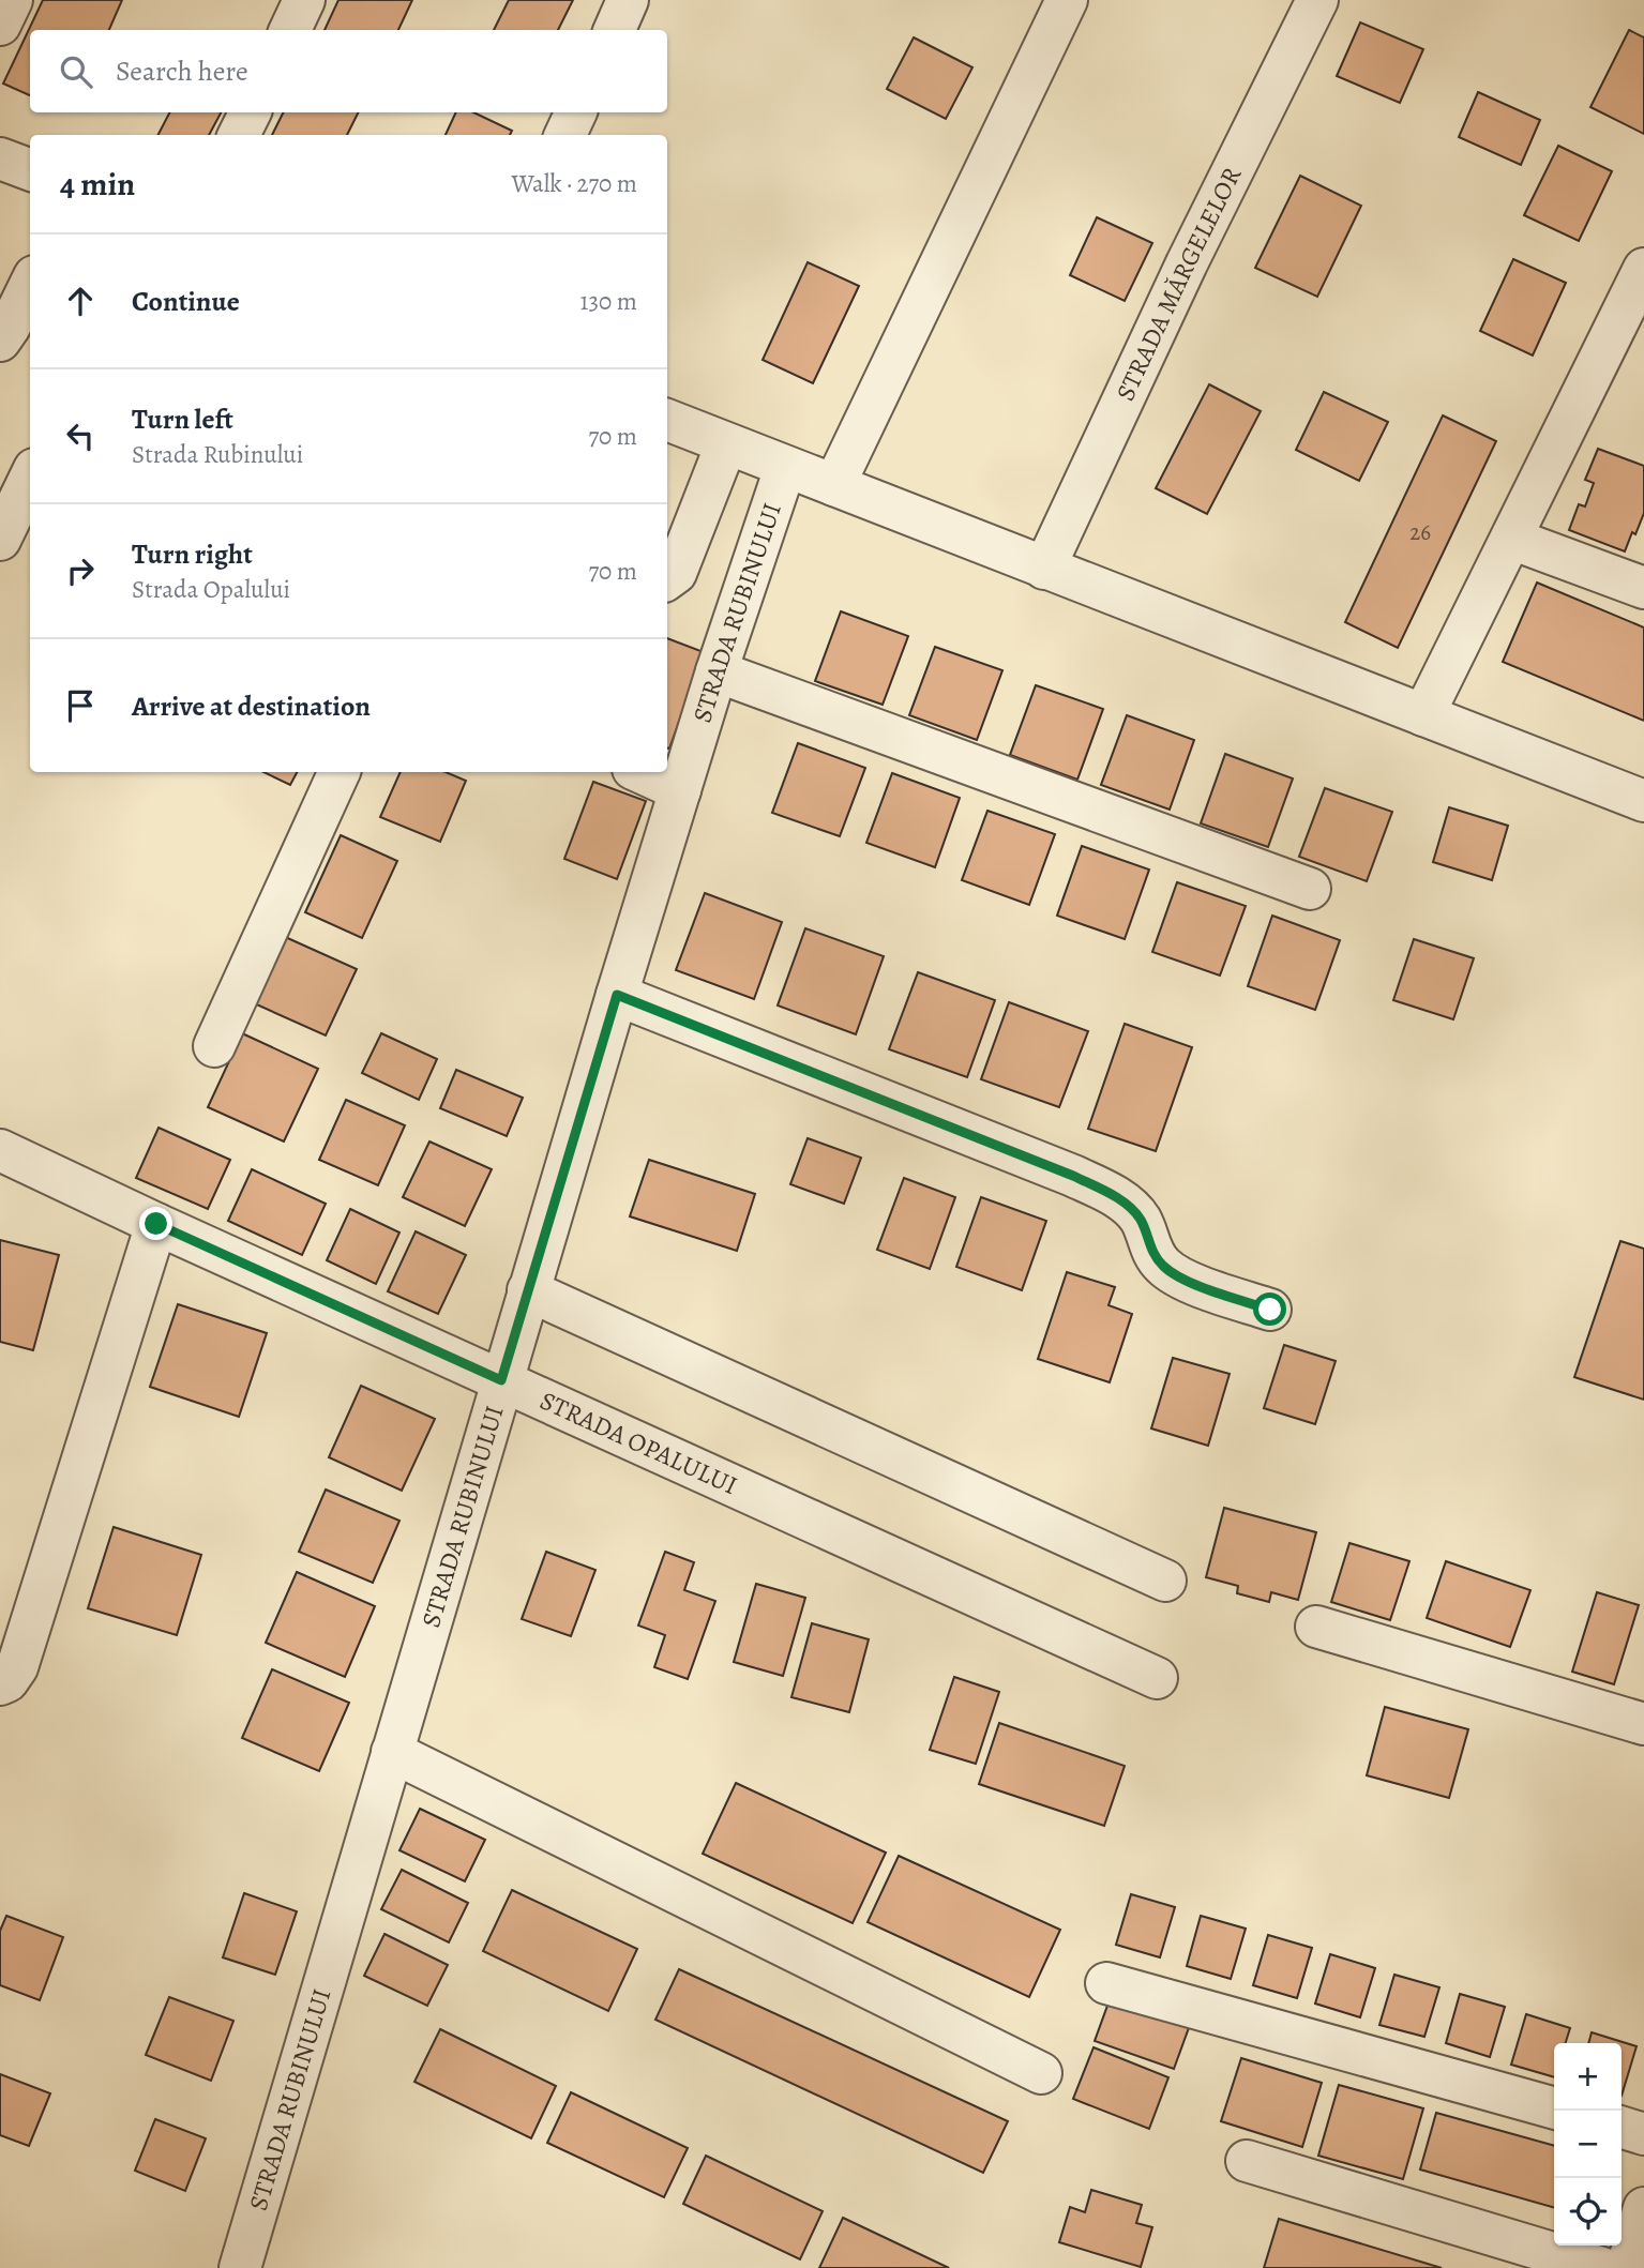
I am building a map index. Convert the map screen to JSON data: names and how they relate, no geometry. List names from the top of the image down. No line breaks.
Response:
{"streets":{"street":["STRADA MĂRGELELOR","STRADA RUBINULUI","STRADA OPALULUI"]},"crossings":[["STRADA RUBINULUI","STRADA OPALULUI"]],"house_numbers":["26"],"page":{"search":"Search here","heading":["4 min","Walk · 270 m"],"list":[["Continue","130 m"],["Turn left","Strada Rubinului","70 m"],["Turn right","Strada Opalului","70 m"],"Arrive at destination"],"map_buttons":["+","−"]}}
